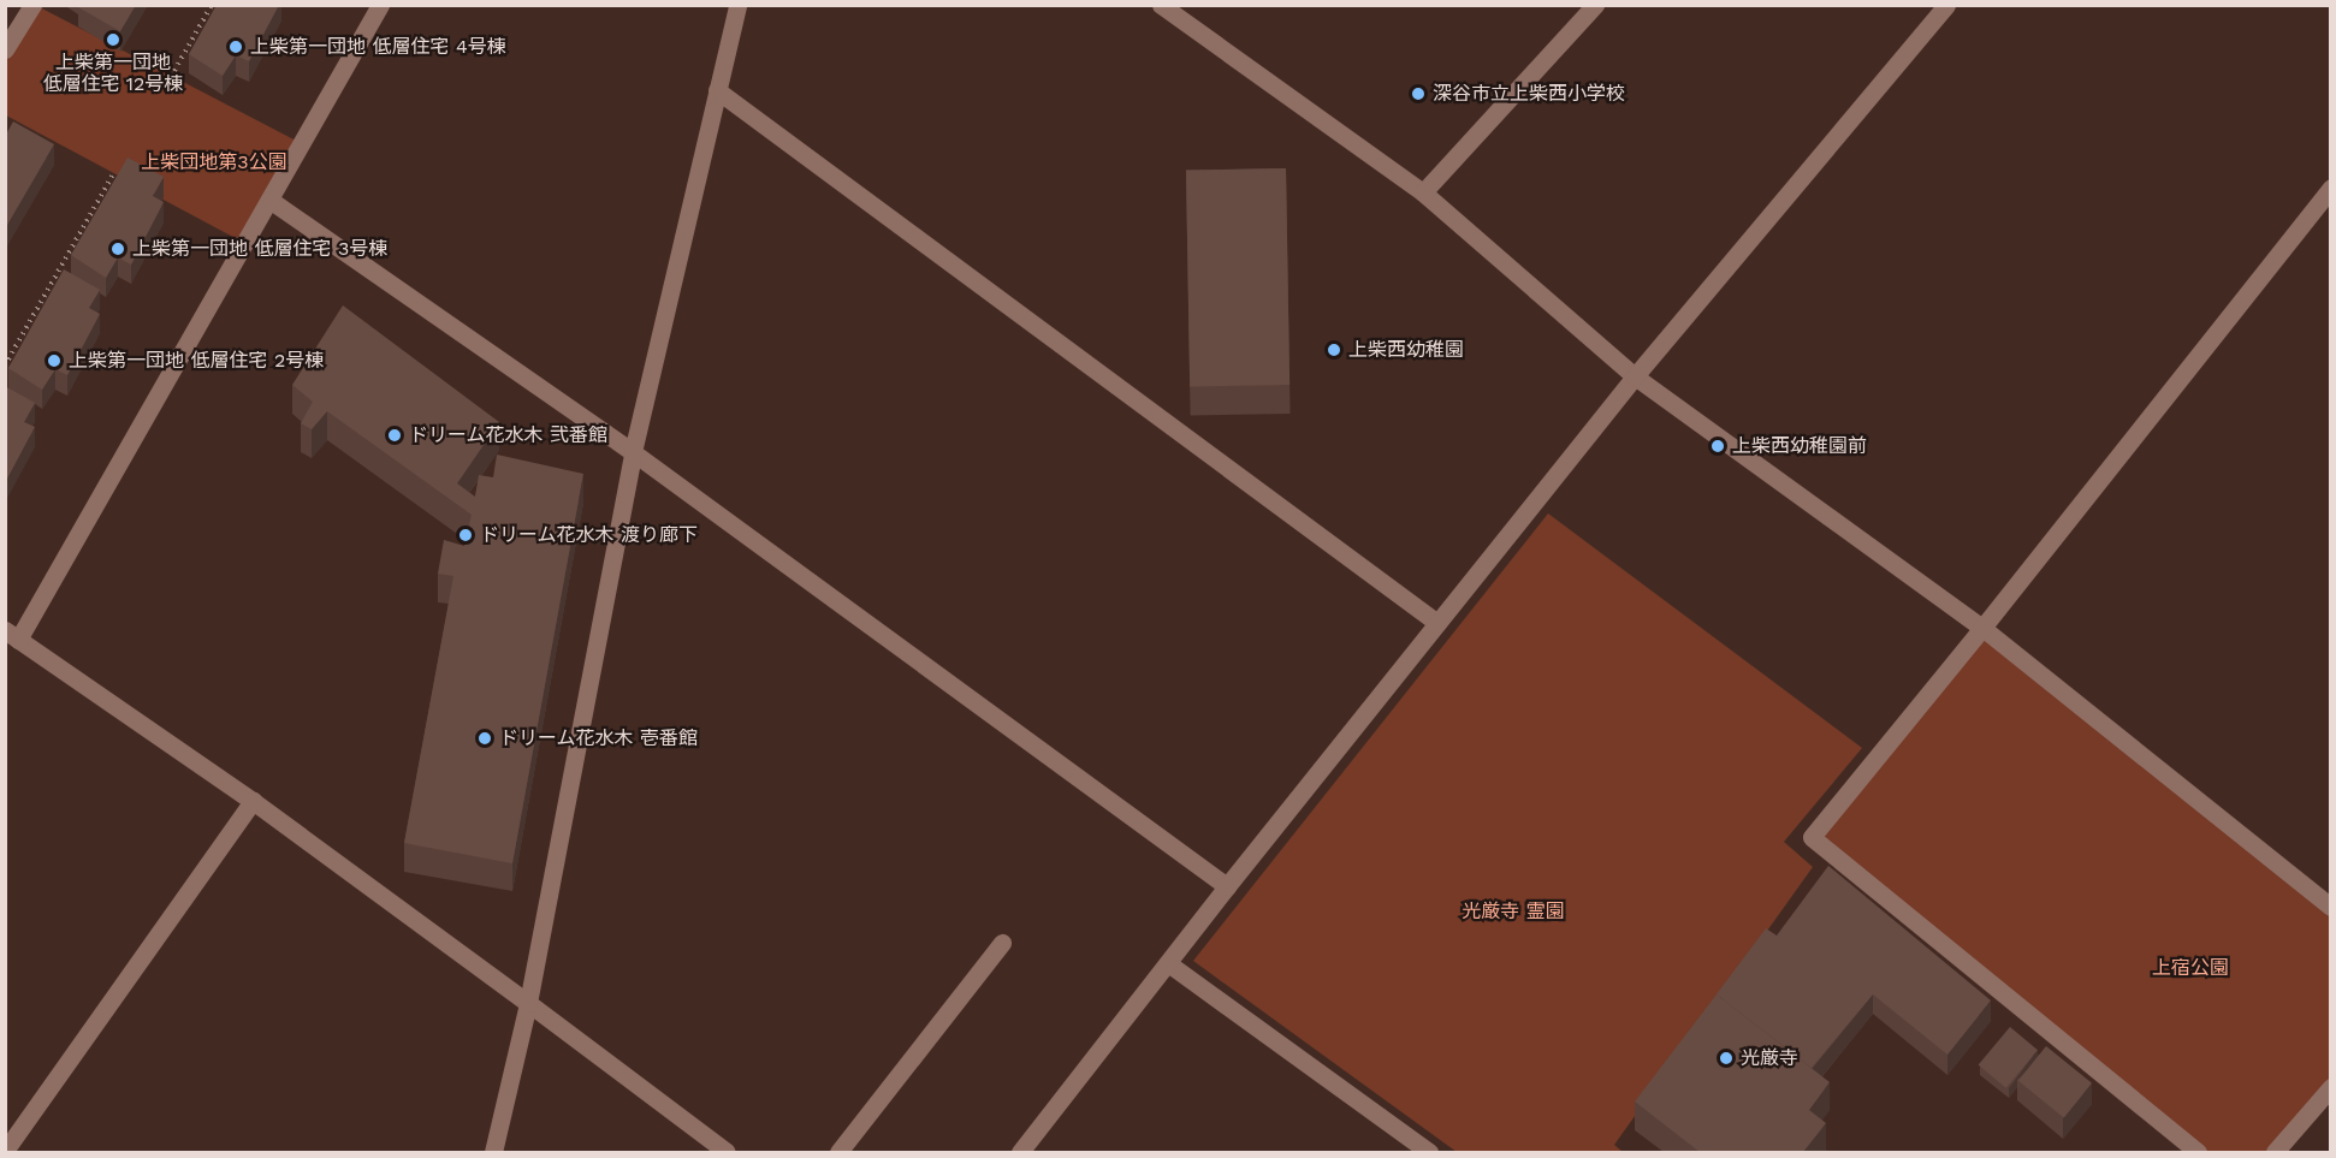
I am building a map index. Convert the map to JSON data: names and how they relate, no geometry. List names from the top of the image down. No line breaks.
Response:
{"parks":["上柴団地第3公園","光厳寺 霊園","上宿公園"],"places":["上柴第一団地 低層住宅 12号棟","上柴第一団地 低層住宅 4号棟","深谷市立上柴西小学校","上柴第一団地 低層住宅 3号棟","上柴西幼稚園","上柴第一団地 低層住宅 2号棟","ドリーム花水木 弐番館","上柴西幼稚園前","ドリーム花水木 渡り廊下","ドリーム花水木 壱番館","光厳寺"]}
